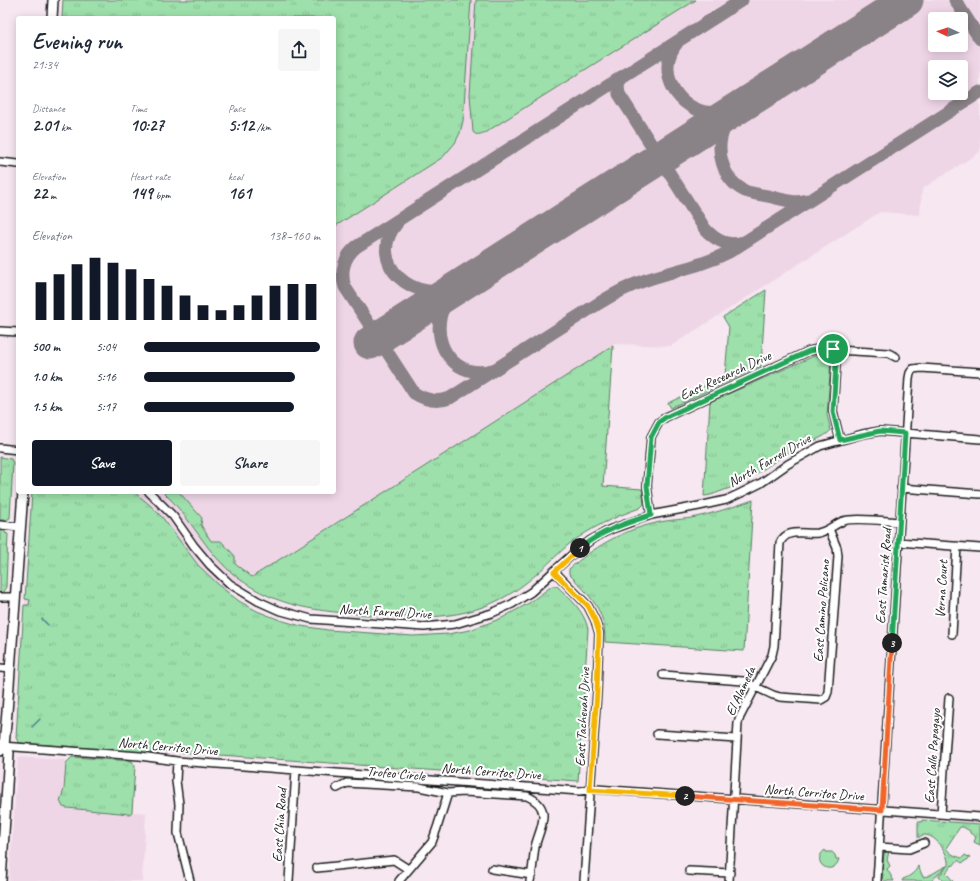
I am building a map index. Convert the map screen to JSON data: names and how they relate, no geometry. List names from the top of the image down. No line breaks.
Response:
{"streets":{"street":["East Research Drive","North Farrell Drive","East Tamarisk Road","Verna Court","East Camino Pelicano","El Alameda","East Tachevah Drive","North Cerritos Drive","East Calle Papagayo","Trofeo Circle","East Chia Road"]},"crossings":[["East Research Drive","North Farrell Drive"],["North Farrell Drive","East Tamarisk Road"],["North Farrell Drive","East Tachevah Drive"],["East Tamarisk Road","North Cerritos Drive"],["East Camino Pelicano","El Alameda"],["El Alameda","North Cerritos Drive"],["East Tachevah Drive","North Cerritos Drive"],["North Cerritos Drive","East Calle Papagayo"],["North Cerritos Drive","East Chia Road"]],"north":"left","page":{"heading":["Evening run","21:34"],"stats":[["Distance","2.01 km"],["Time","10:27"],["Pace","5:12 /km"],["Elevation","22 m"],["Heart rate","149 bpm"],["kcal","161"]],"chart":["Elevation","138–160 m"],"list":[{"name":"500 m","note":"5:04"},{"name":"1.0 km","note":"5:16"},{"name":"1.5 km","note":"5:17"}],"buttons":["Save","Share"],"pins":["1","3","2"]}}
